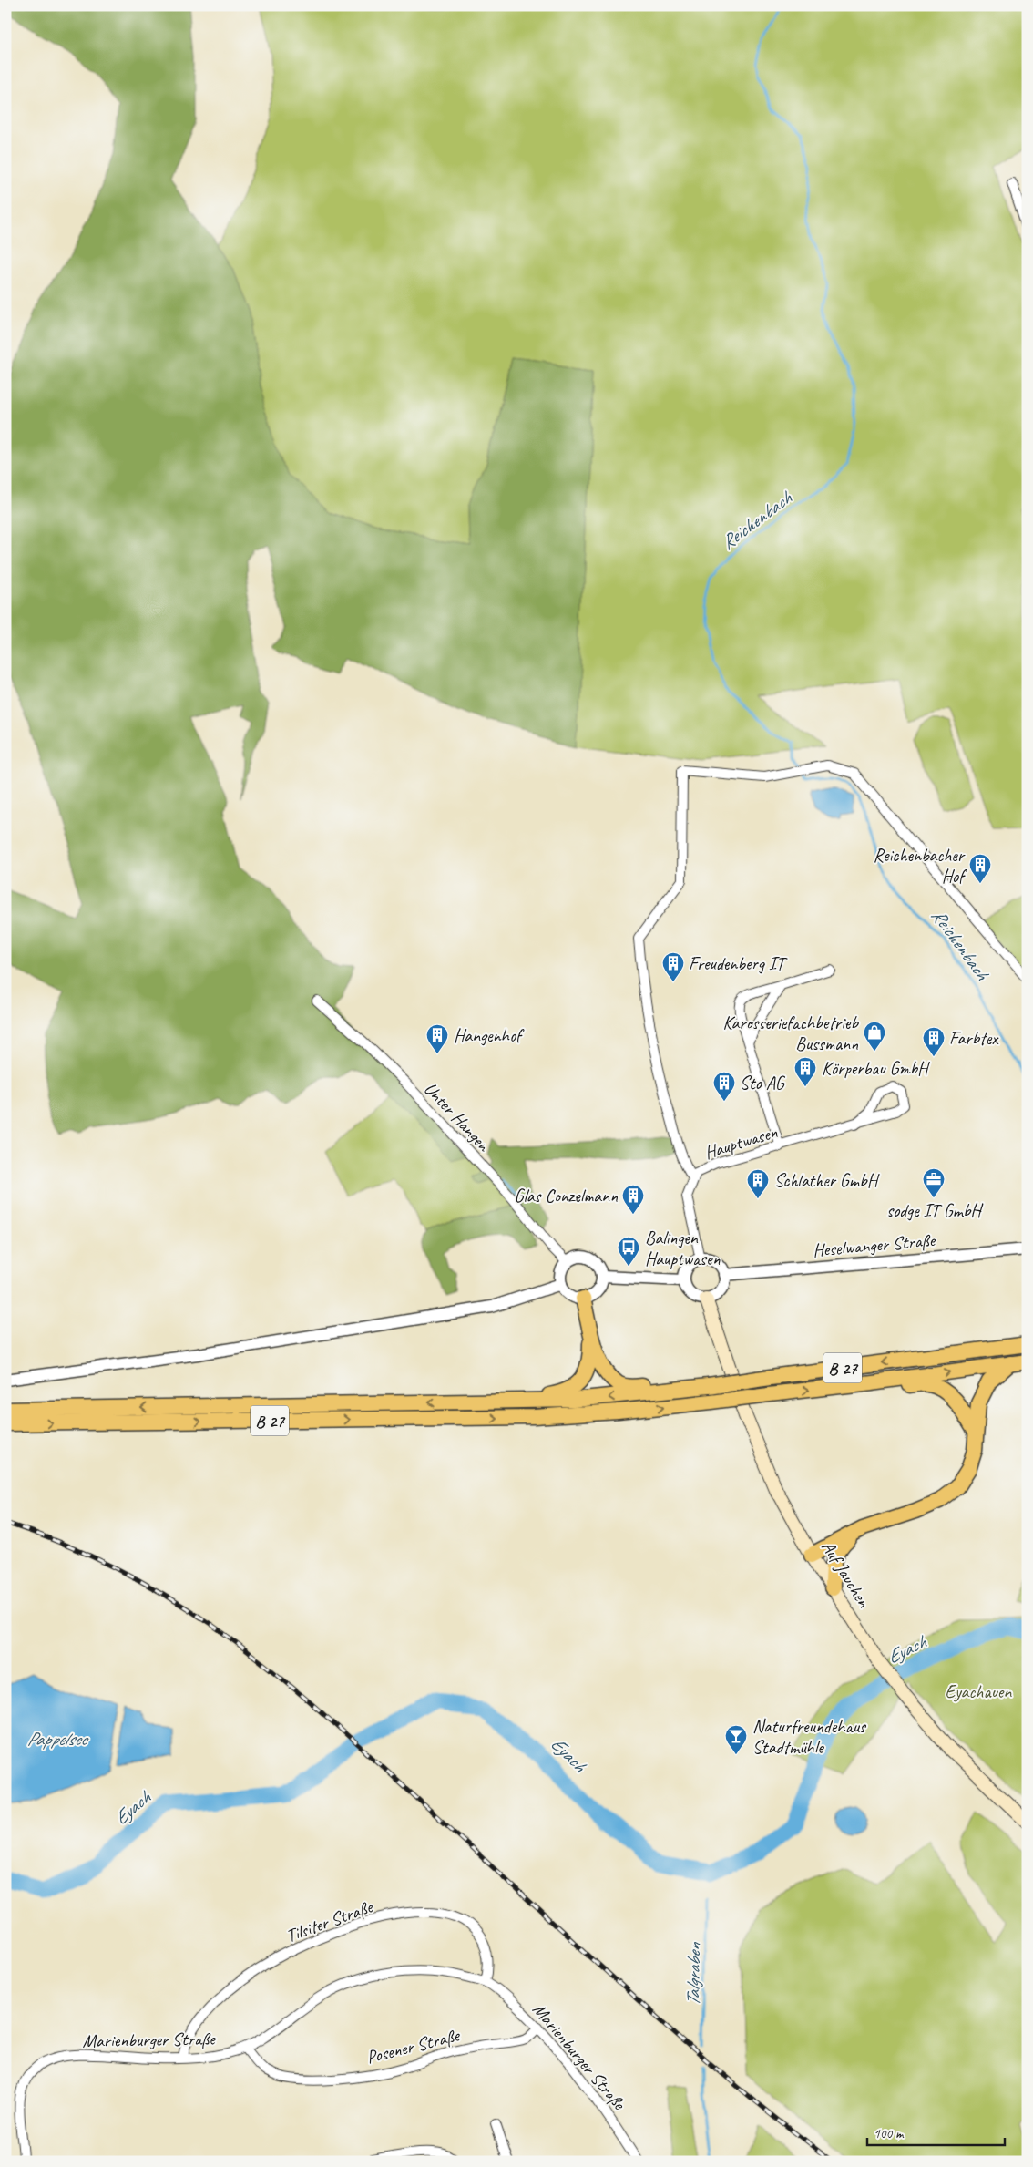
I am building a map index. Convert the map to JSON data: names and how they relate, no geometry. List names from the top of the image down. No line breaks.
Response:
{"streets":{"highway":["B 27"],"main road":["Auf Jauchen"],"street":["Unter Hangen","Hauptwasen","Heselwanger Straße","Tilsiter Straße","Marienburger Straße","Posener Straße"]},"crossings":[["Hauptwasen","Heselwanger Straße"],["Hauptwasen","Auf Jauchen"],["Heselwanger Straße","Auf Jauchen"],["Tilsiter Straße","Marienburger Straße"],["Marienburger Straße","Posener Straße"]],"water":["Reichenbach","Eyach","Pappelsee","Talgraben"],"parks":["Eyachauen"],"places":{"building":["Reichenbacher Hof","Freudenberg IT","Hangenhof","Farbtex","Körperbau GmbH","Sto AG","Schlather GmbH","Glas Conzelmann"],"shop":["Karosseriefachbetrieb Bussmann"],"office":["sodge IT GmbH"],"bus stop":["Balingen Hauptwasen"],"bar":["Naturfreundehaus Stadtmühle"]},"scale_bar":"100 m"}
